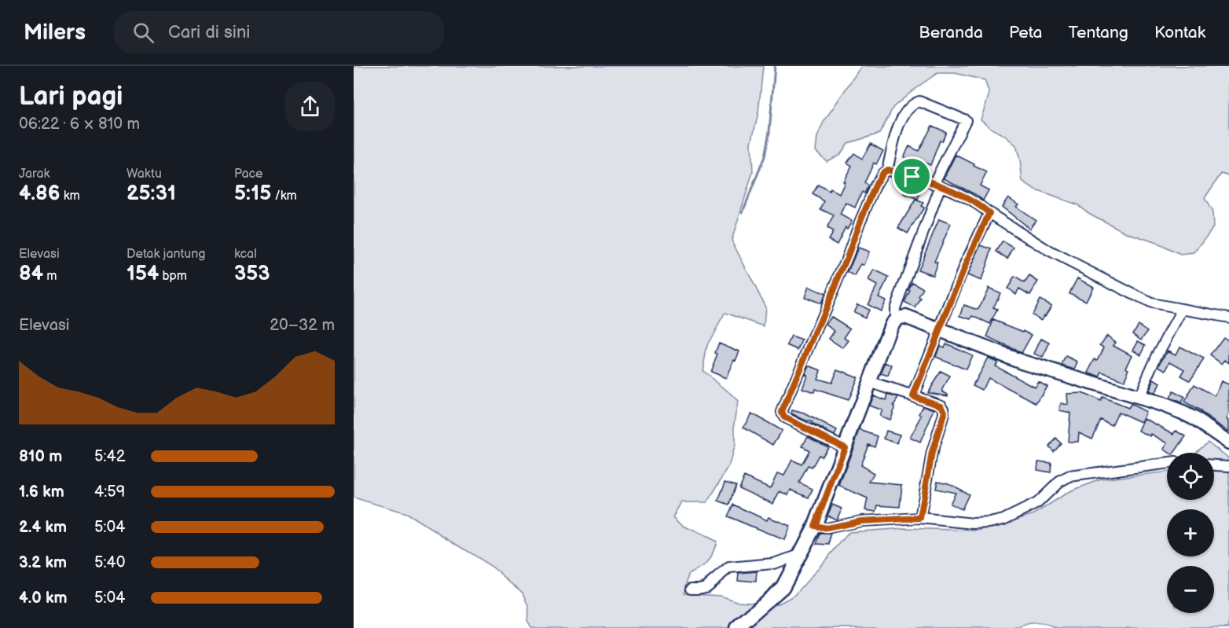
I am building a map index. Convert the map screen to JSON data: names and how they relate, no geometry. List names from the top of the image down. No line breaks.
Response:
{"page":{"header":"Milers","search":"Cari di sini","nav":["Beranda","Peta","Tentang","Kontak"],"heading":["Lari pagi","06:22 · 6 × 810 m"],"stats":[["Jarak","4.86 km"],["Waktu","25:31"],["Pace","5:15 /km"],["Elevasi","84 m"],["Detak jantung","154 bpm"],["kcal","353"]],"chart":["Elevasi","20–32 m"],"list":[{"name":"810 m","note":"5:42"},{"name":"1.6 km","note":"4:59"},{"name":"2.4 km","note":"5:04"},{"name":"3.2 km","note":"5:40"},{"name":"4.0 km","note":"5:04"}],"map_buttons":["+","−"]}}
